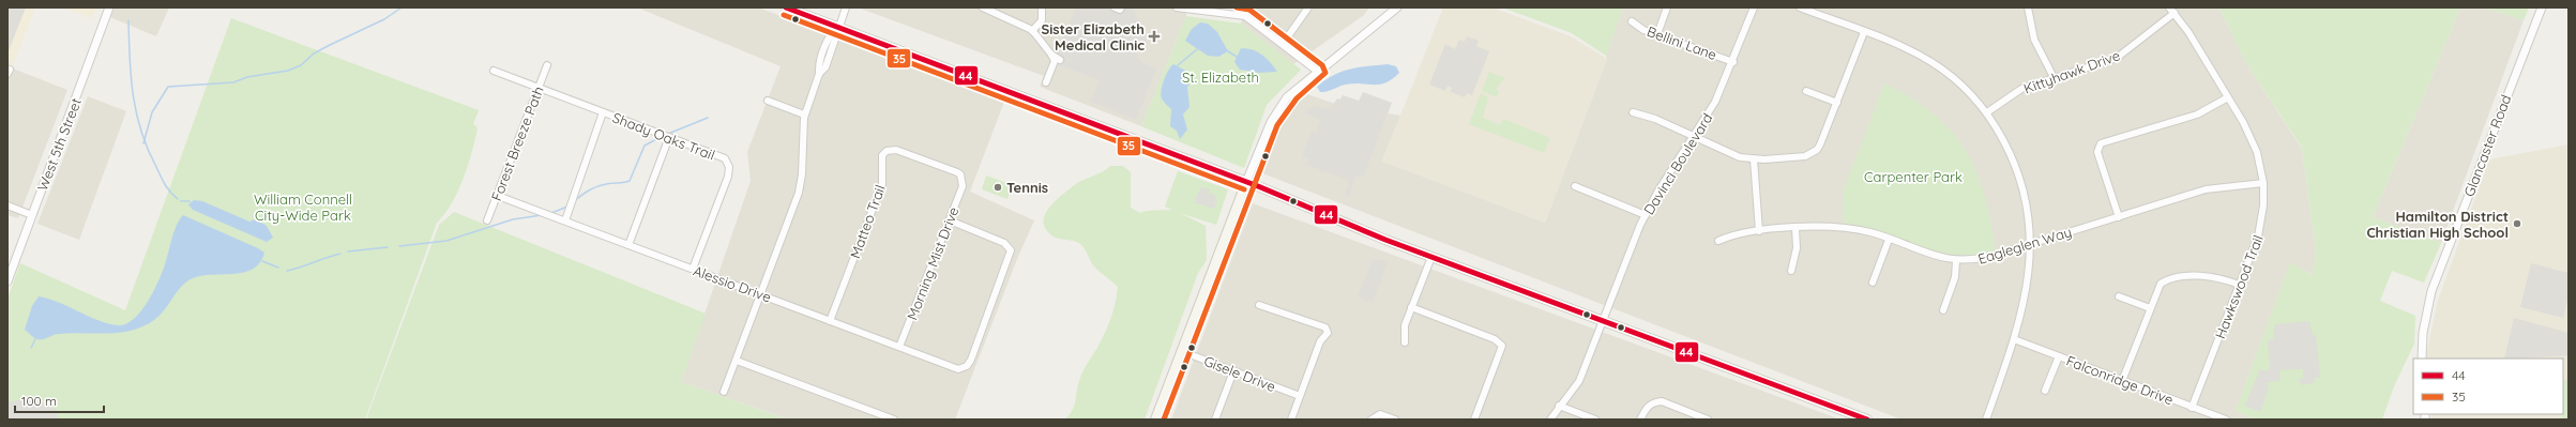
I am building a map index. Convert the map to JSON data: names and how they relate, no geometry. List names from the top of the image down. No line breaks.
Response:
{"streets":{"street":["Bellini Lane","Kittyhawk Drive","Shady Oaks Trail","Forest Breeze Path","West 5th Street","Glancaster Road","Davinci Boulevard","Matteo Trail","Eagleglen Way","Morning Mist Drive","Alessio Drive","Hawkswood Trail","Gisele Drive","Falconridge Drive"]},"crossings":[["Bellini Lane","Davinci Boulevard"],["Kittyhawk Drive","Hawkswood Trail"],["Shady Oaks Trail","Forest Breeze Path"],["Shady Oaks Trail","Alessio Drive"],["Forest Breeze Path","Alessio Drive"],["Matteo Trail","Morning Mist Drive"],["Matteo Trail","Alessio Drive"],["Eagleglen Way","Hawkswood Trail"],["Morning Mist Drive","Alessio Drive"],["Hawkswood Trail","Falconridge Drive"]],"parks":["St. Elizabeth","Carpenter Park","William Connell City-Wide Park"],"places":{"health":["Sister Elizabeth Medical Clinic"],"other":["Tennis","Hamilton District Christian High School"]},"lines":["transit line 44","transit line 35"],"legend":["44","35"],"scale_bar":"100 m"}
